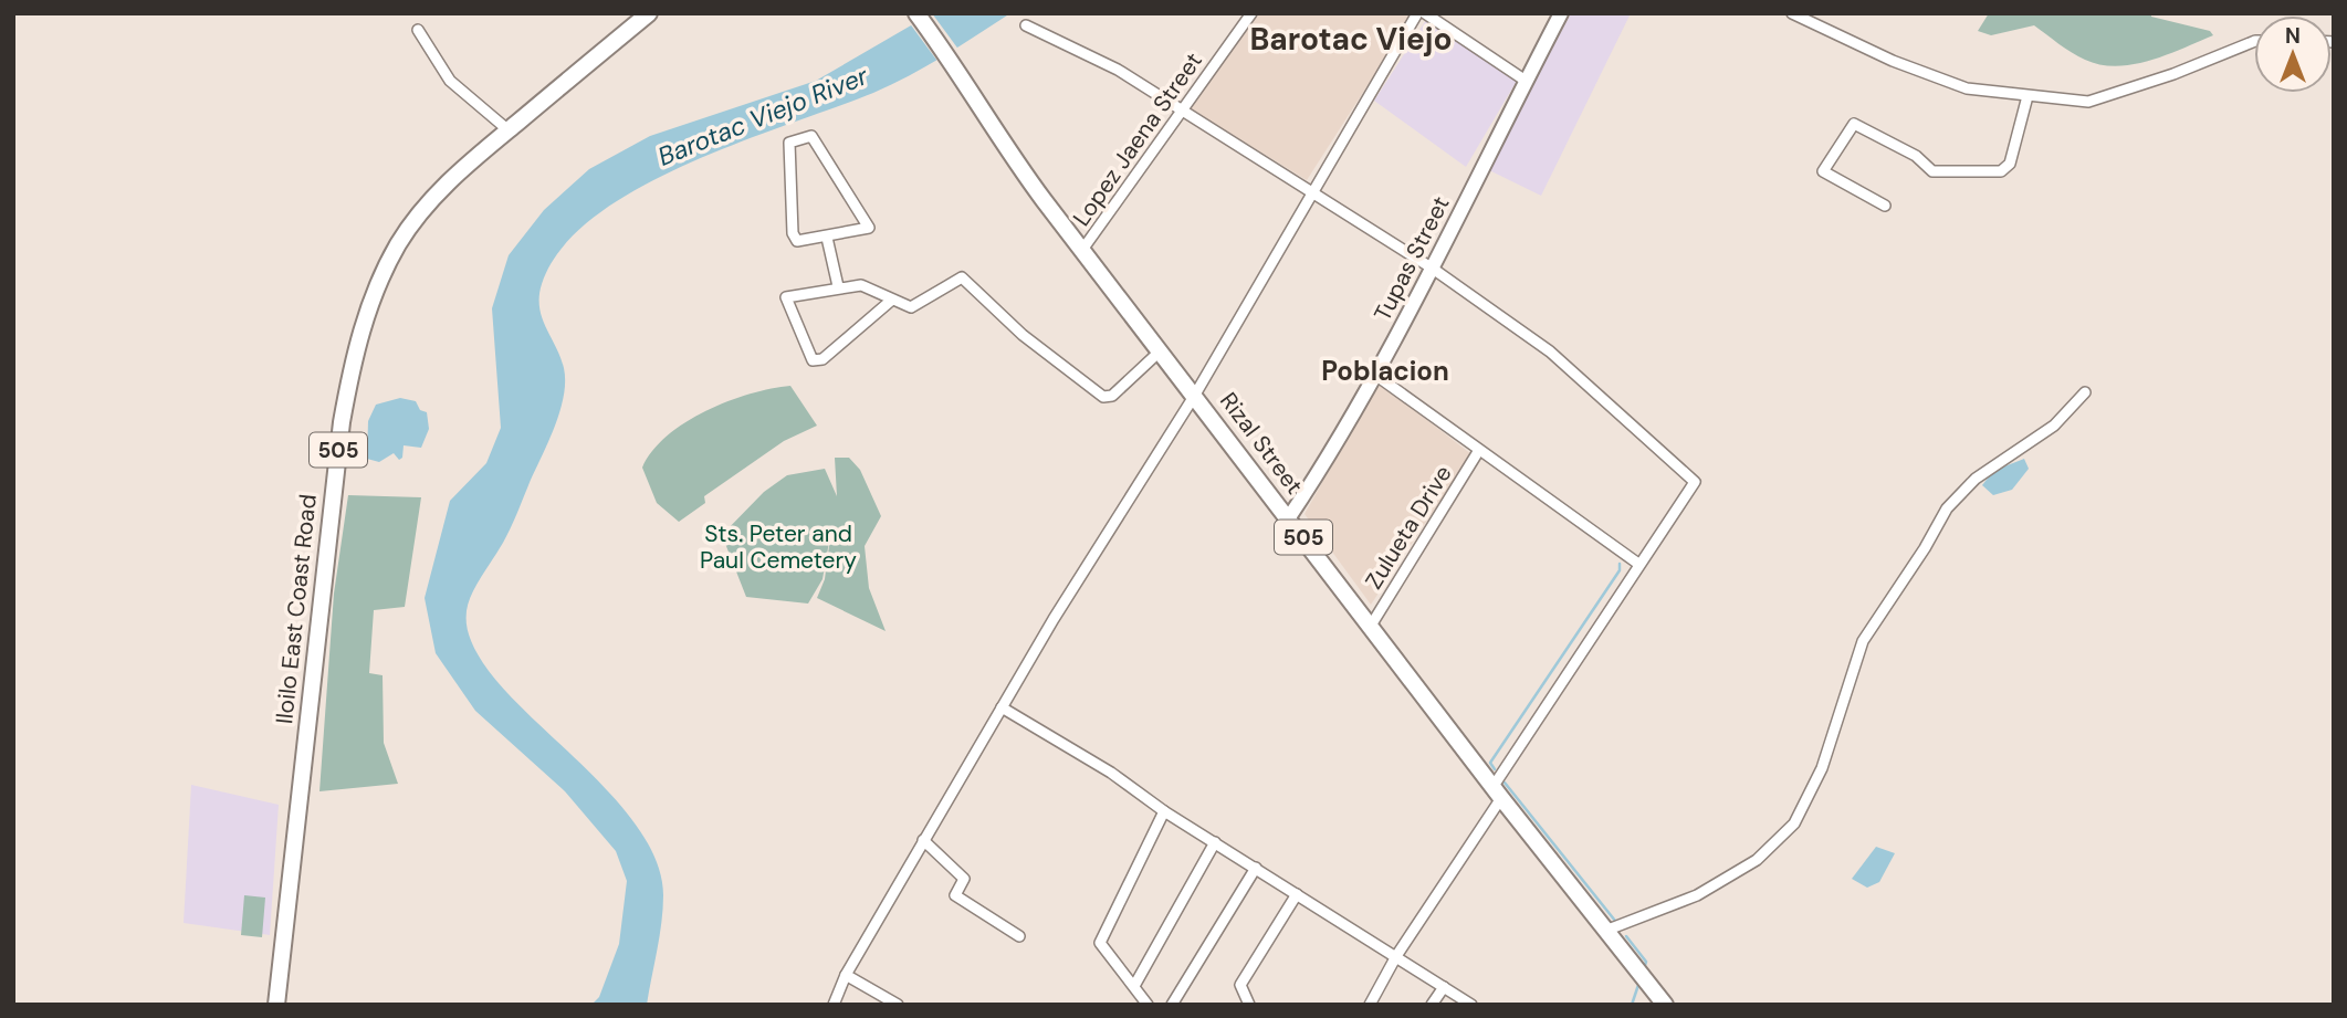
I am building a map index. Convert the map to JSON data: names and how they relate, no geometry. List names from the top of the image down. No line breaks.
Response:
{"streets":{"main road":["Rizal Street","505","Iloilo East Coast Road"],"street":["Lopez Jaena Street","Tupas Street","Zulueta Drive"]},"crossings":[["Lopez Jaena Street","Rizal Street"],["Tupas Street","Rizal Street"],["Rizal Street","Zulueta Drive"]],"districts":["Barotac Viejo","Poblacion"],"water":["Barotac Viejo River"],"parks":["Sts. Peter and Paul Cemetery"],"north":"top"}
